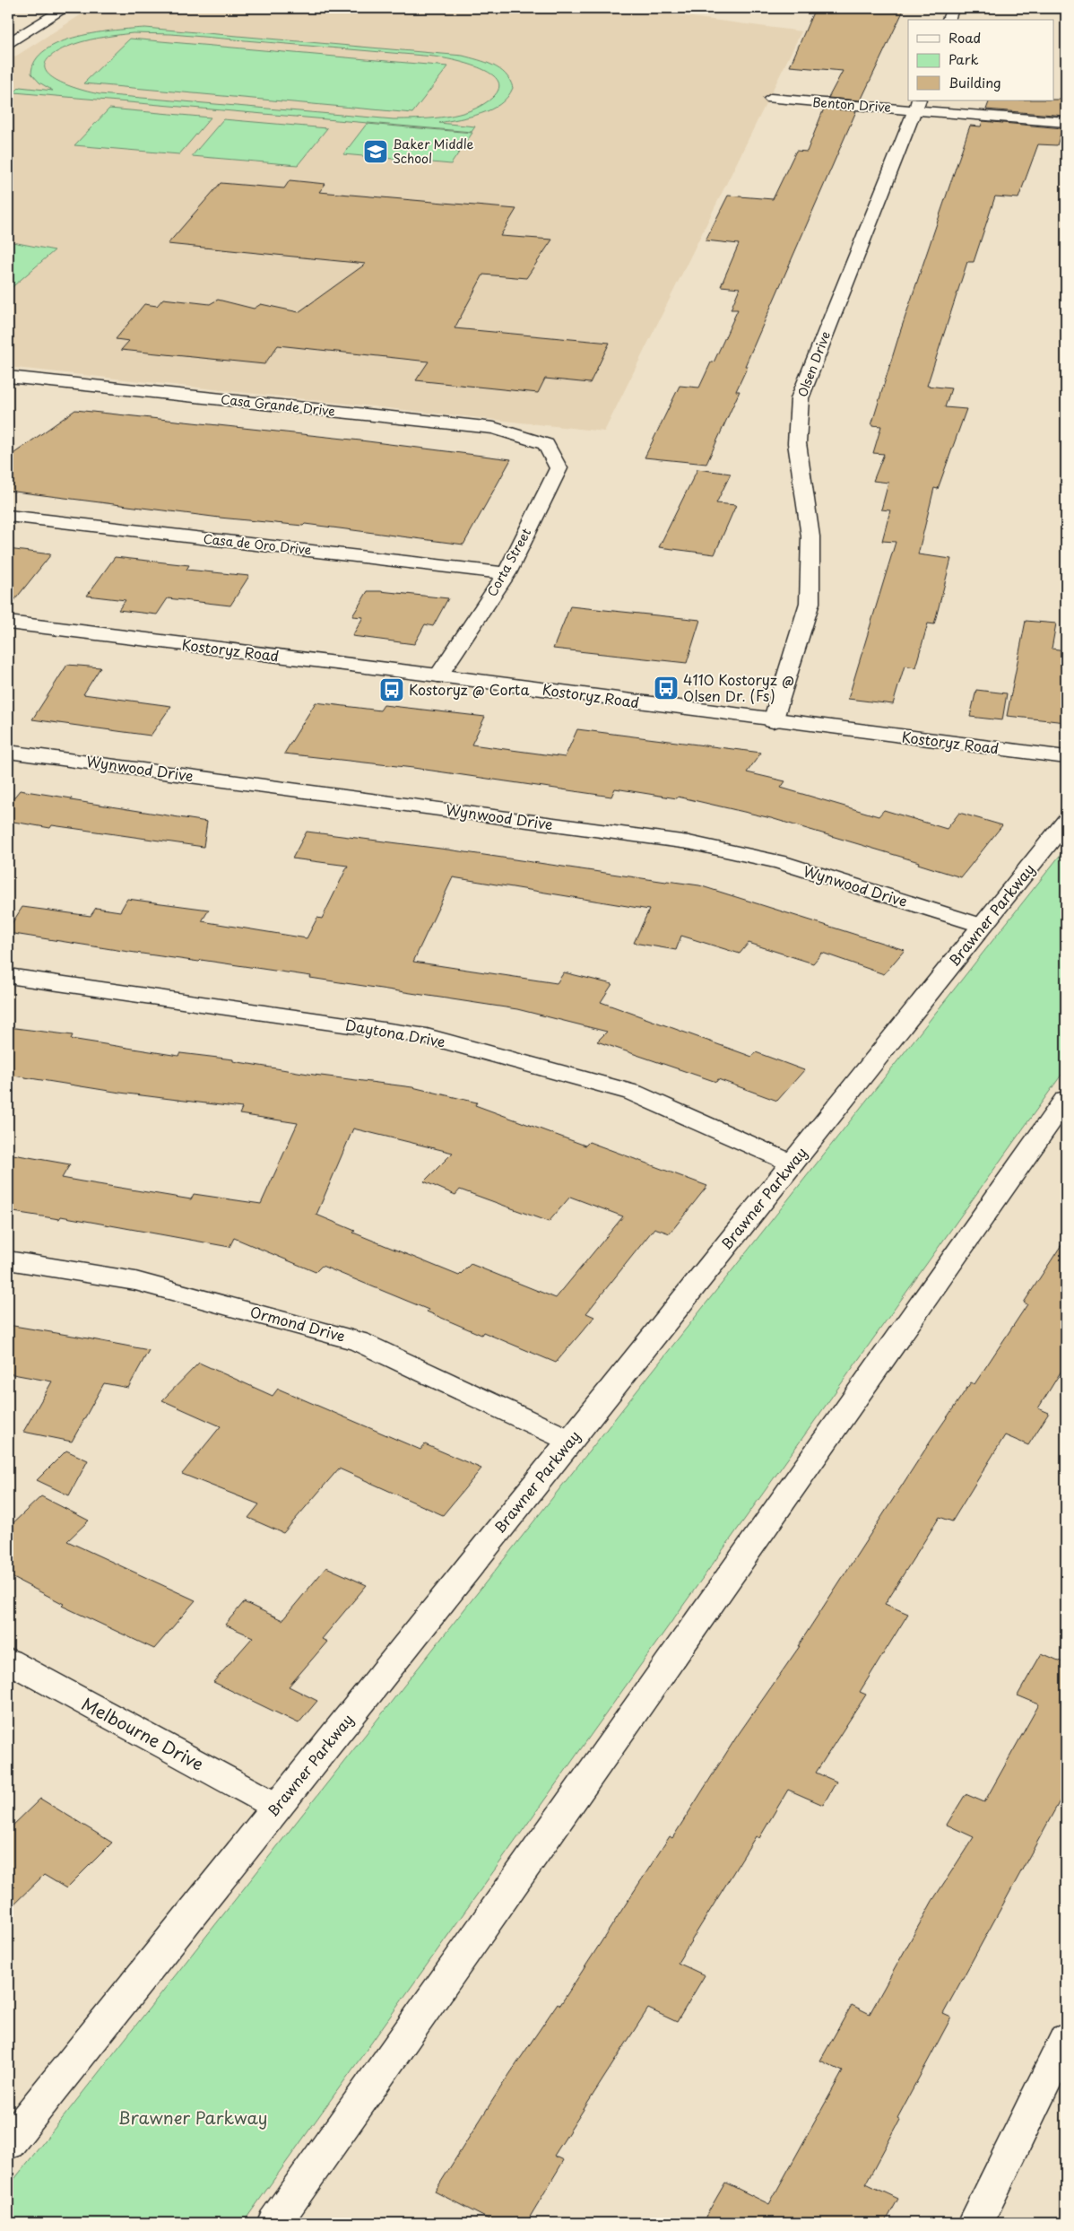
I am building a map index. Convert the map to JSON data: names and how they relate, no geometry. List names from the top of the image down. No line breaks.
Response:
{"streets":{"street":["Benton Drive","Olsen Drive","Casa Grande Drive","Casa de Oro Drive","Corta Street","Kostoryz Road","Wynwood Drive","Brawner Parkway","Daytona Drive","Ormond Drive","Melbourne Drive"]},"crossings":[["Benton Drive","Olsen Drive"],["Olsen Drive","Kostoryz Road"],["Casa Grande Drive","Corta Street"],["Casa de Oro Drive","Corta Street"],["Corta Street","Kostoryz Road"],["Wynwood Drive","Brawner Parkway"],["Brawner Parkway","Daytona Drive"],["Brawner Parkway","Ormond Drive"],["Brawner Parkway","Melbourne Drive"]],"parks":["Brawner Parkway"],"places":{"school or university":["Baker Middle School"],"bus stop":["4110 Kostoryz @ Olsen Dr. (Fs)","Kostoryz @ Corta"]},"legend":["Road","Park","Building"]}
